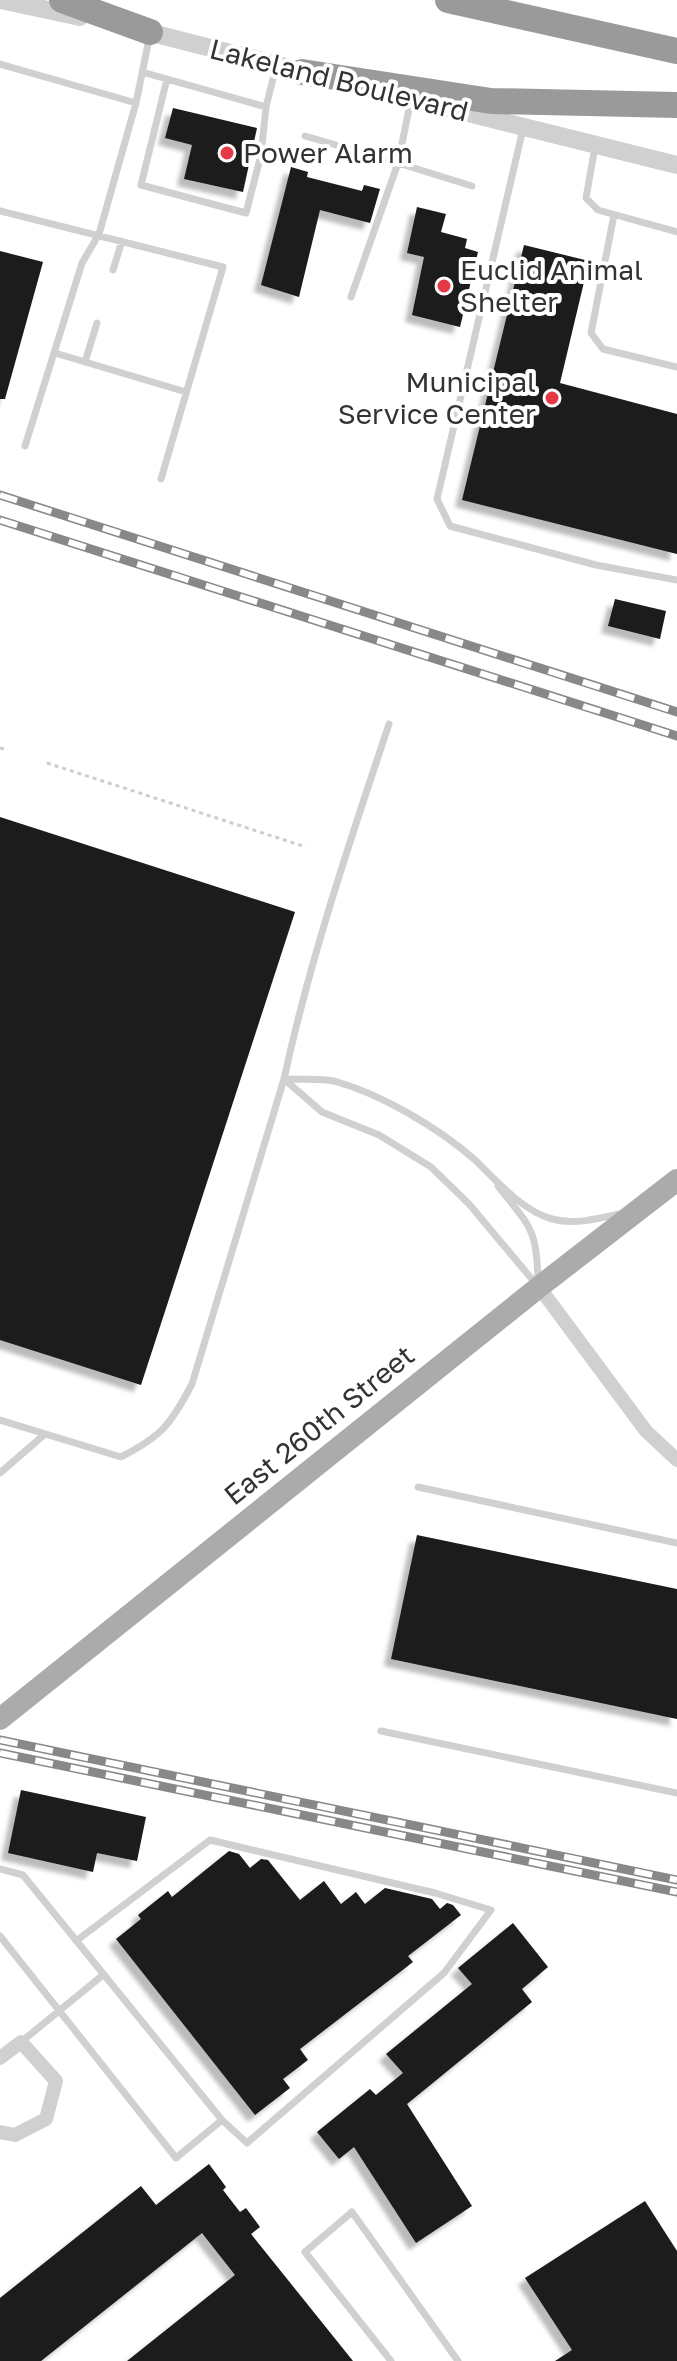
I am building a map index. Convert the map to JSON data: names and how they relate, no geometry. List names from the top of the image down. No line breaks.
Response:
{"streets":{"main road":["East 260th Street"],"street":["Lakeland Boulevard"]},"places":["Power Alarm","Euclid Animal Shelter","Municipal Service Center"]}
